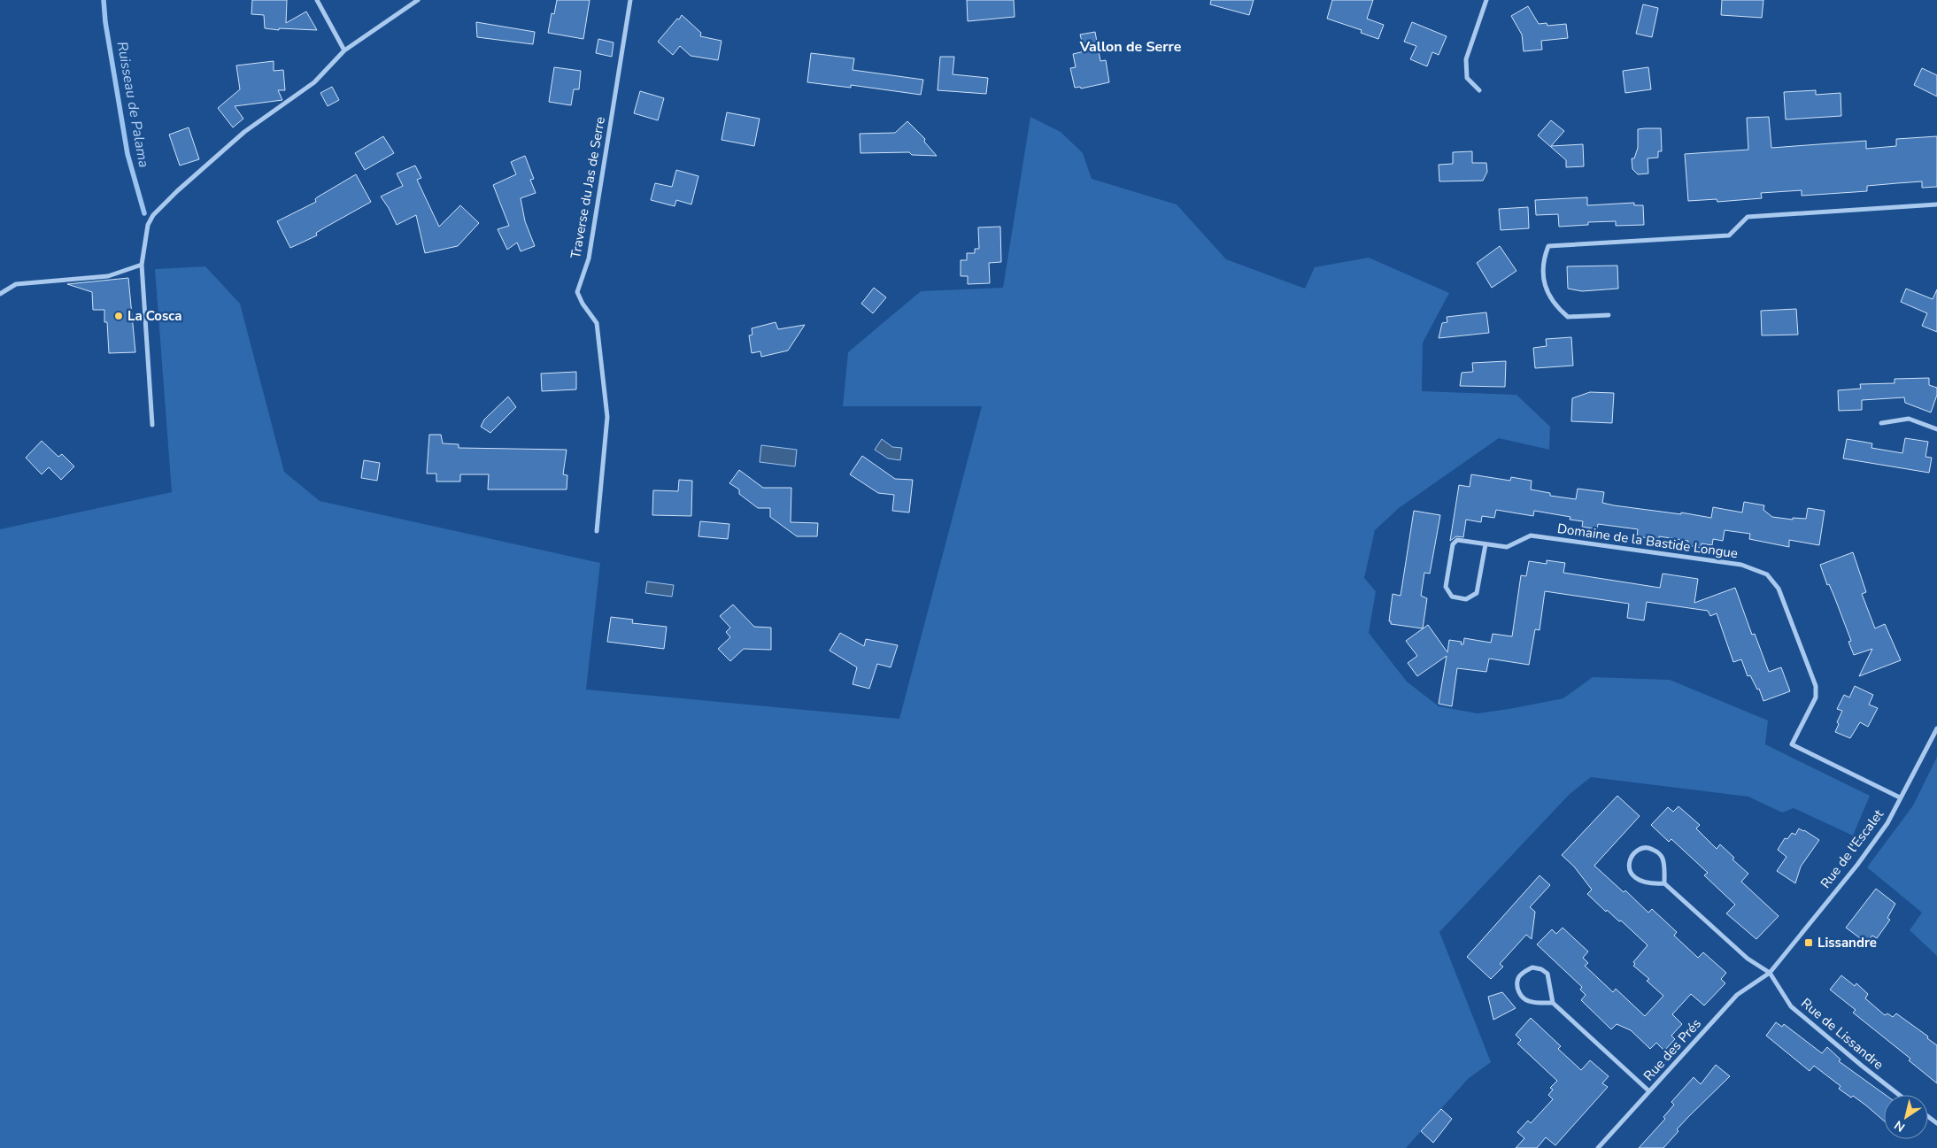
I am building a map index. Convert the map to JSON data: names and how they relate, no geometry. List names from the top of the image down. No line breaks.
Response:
{"streets":{"street":["Traverse du Jas de Serre","Domaine de la Bastide Longue","Rue de l'Escalet","Rue de Lissandre","Rue des Prés"]},"crossings":[["Domaine de la Bastide Longue","Rue de l'Escalet"],["Rue de l'Escalet","Rue de Lissandre"],["Rue de l'Escalet","Rue des Prés"],["Rue de Lissandre","Rue des Prés"]],"districts":["Vallon de Serre"],"water":["Ruisseau de Palama"],"places":{"other":["La Cosca"],"transit":["Lissandre"]},"north":"bottom left"}
